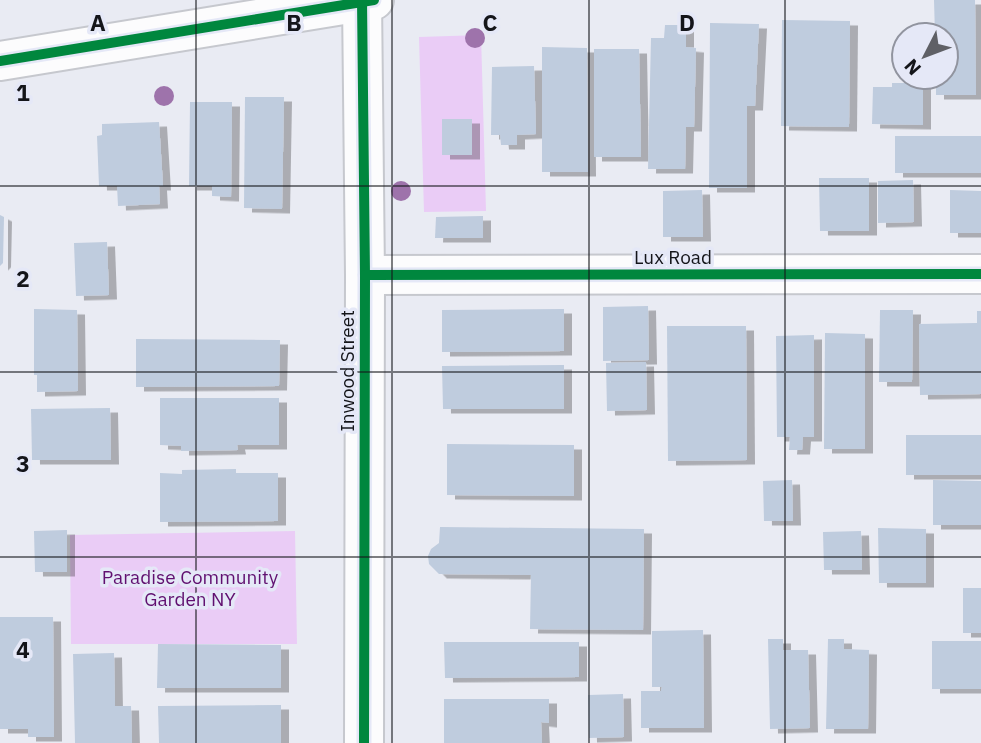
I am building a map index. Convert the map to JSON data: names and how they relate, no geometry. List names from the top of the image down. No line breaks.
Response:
{"streets":{"street":["Lux Road","Inwood Street"]},"crossings":[["Lux Road","Inwood Street"]],"parks":["Paradise Community Garden NY"],"north":"bottom left","grid":{"columns":["A","B","C","D"],"rows":["1","2","3","4"]}}
